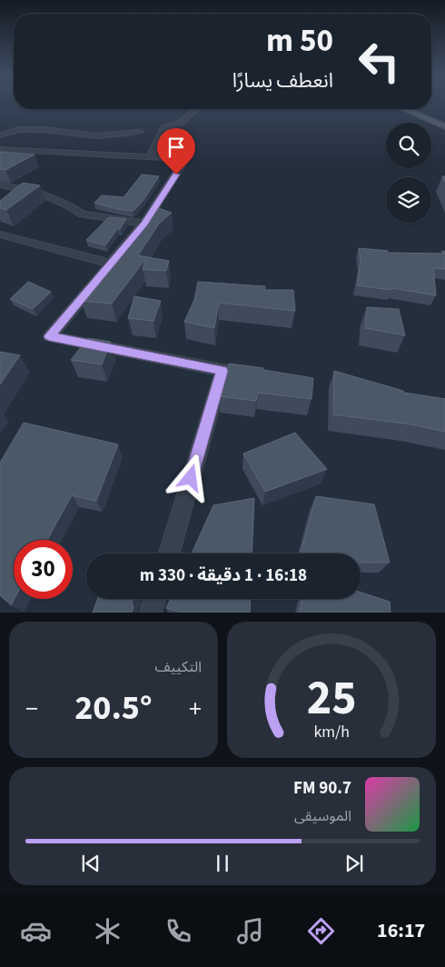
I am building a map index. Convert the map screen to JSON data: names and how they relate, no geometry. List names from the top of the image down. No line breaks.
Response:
{"page":{"turn":["50 m","انعطف يسارًا"],"limit":"30","trip":"16:18 · 1 دقيقة · 330 m","tile":"التكييف","heat":["−","20.5°","+"],"song":["90.7 FM","الموسيقى"],"tabs":"16:17","gauge":["25","km/h"]}}
